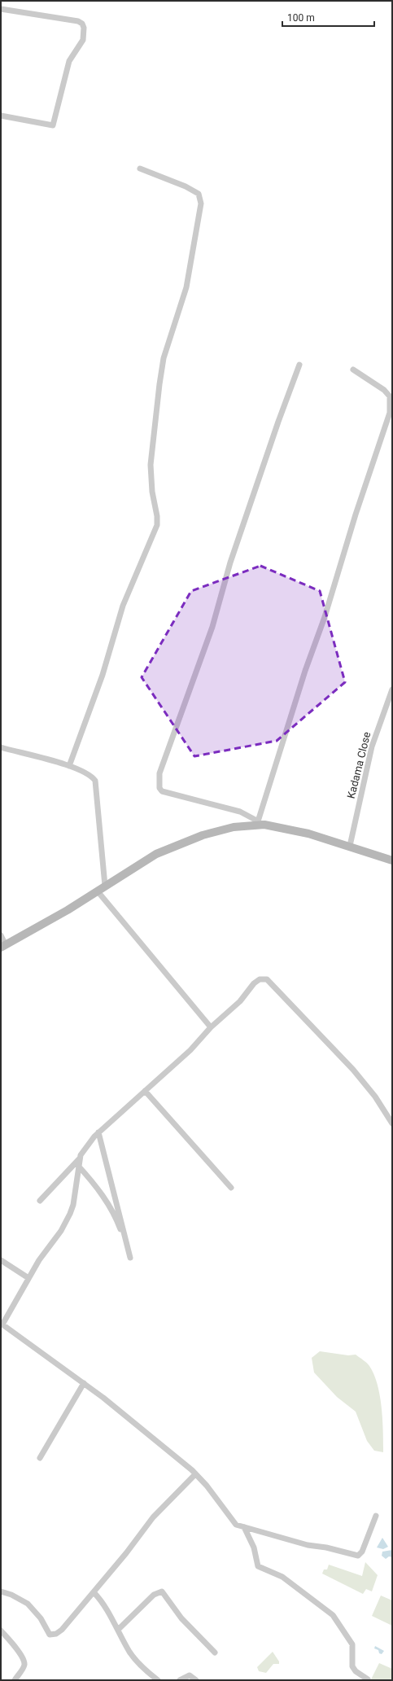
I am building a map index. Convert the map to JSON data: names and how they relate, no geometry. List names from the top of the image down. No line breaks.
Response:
{"streets":{"street":["Kadama Close"]},"scale_bar":"100 m"}
